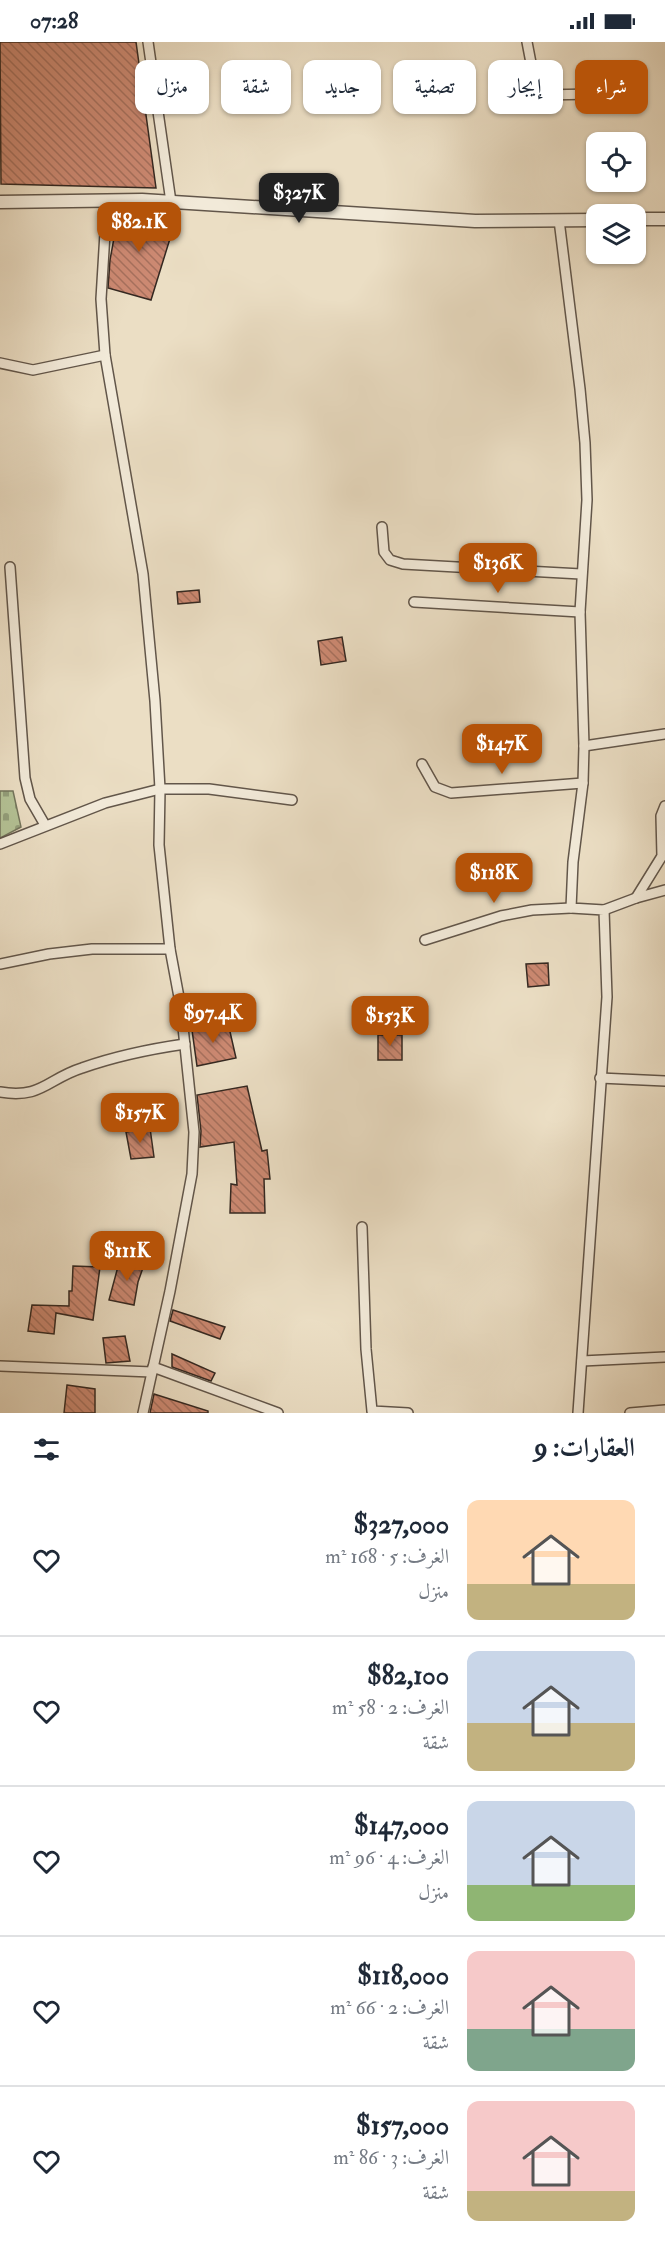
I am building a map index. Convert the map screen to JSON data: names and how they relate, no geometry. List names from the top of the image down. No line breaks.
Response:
{"page":{"status":"07:28","chip":["شراء","إيجار","تصفية","جديد","شقة","منزل"],"price":["$327K","$82.1K","$136K","$147K","$118K","$97.4K","$153K","$157K","$111K"],"heading":"العقارات: 9","list":[{"name":"$327,000","note":"الغرف: 5 · 168 m² · منزل"},{"name":"$82,100","note":"الغرف: 2 · 58 m² · شقة"},{"name":"$147,000","note":"الغرف: 4 · 96 m² · منزل"},{"name":"$118,000","note":"الغرف: 2 · 66 m² · شقة"},{"name":"$157,000","note":"الغرف: 3 · 86 m² · شقة"}]}}
